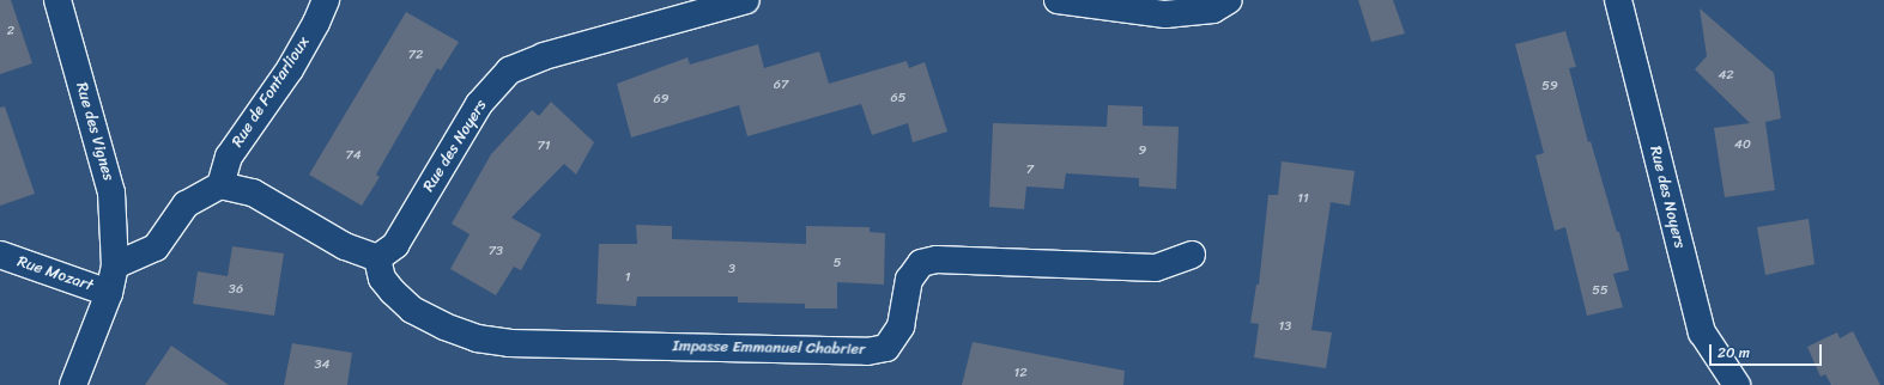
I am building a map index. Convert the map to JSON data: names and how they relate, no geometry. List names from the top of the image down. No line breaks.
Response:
{"streets":{"street":["Rue de Fontarlioux","Rue des Vignes","Rue des Noyers","Rue Mozart","Impasse Emmanuel Chabrier"]},"crossings":[["Rue des Vignes","Rue Mozart"],["Rue des Noyers","Impasse Emmanuel Chabrier"]],"house_numbers":["2","72","42","67","59","65","69","40","71","9","74","7","11","73","5","3","1","36","55","13","34","12"],"scale_bar":"20 m"}
